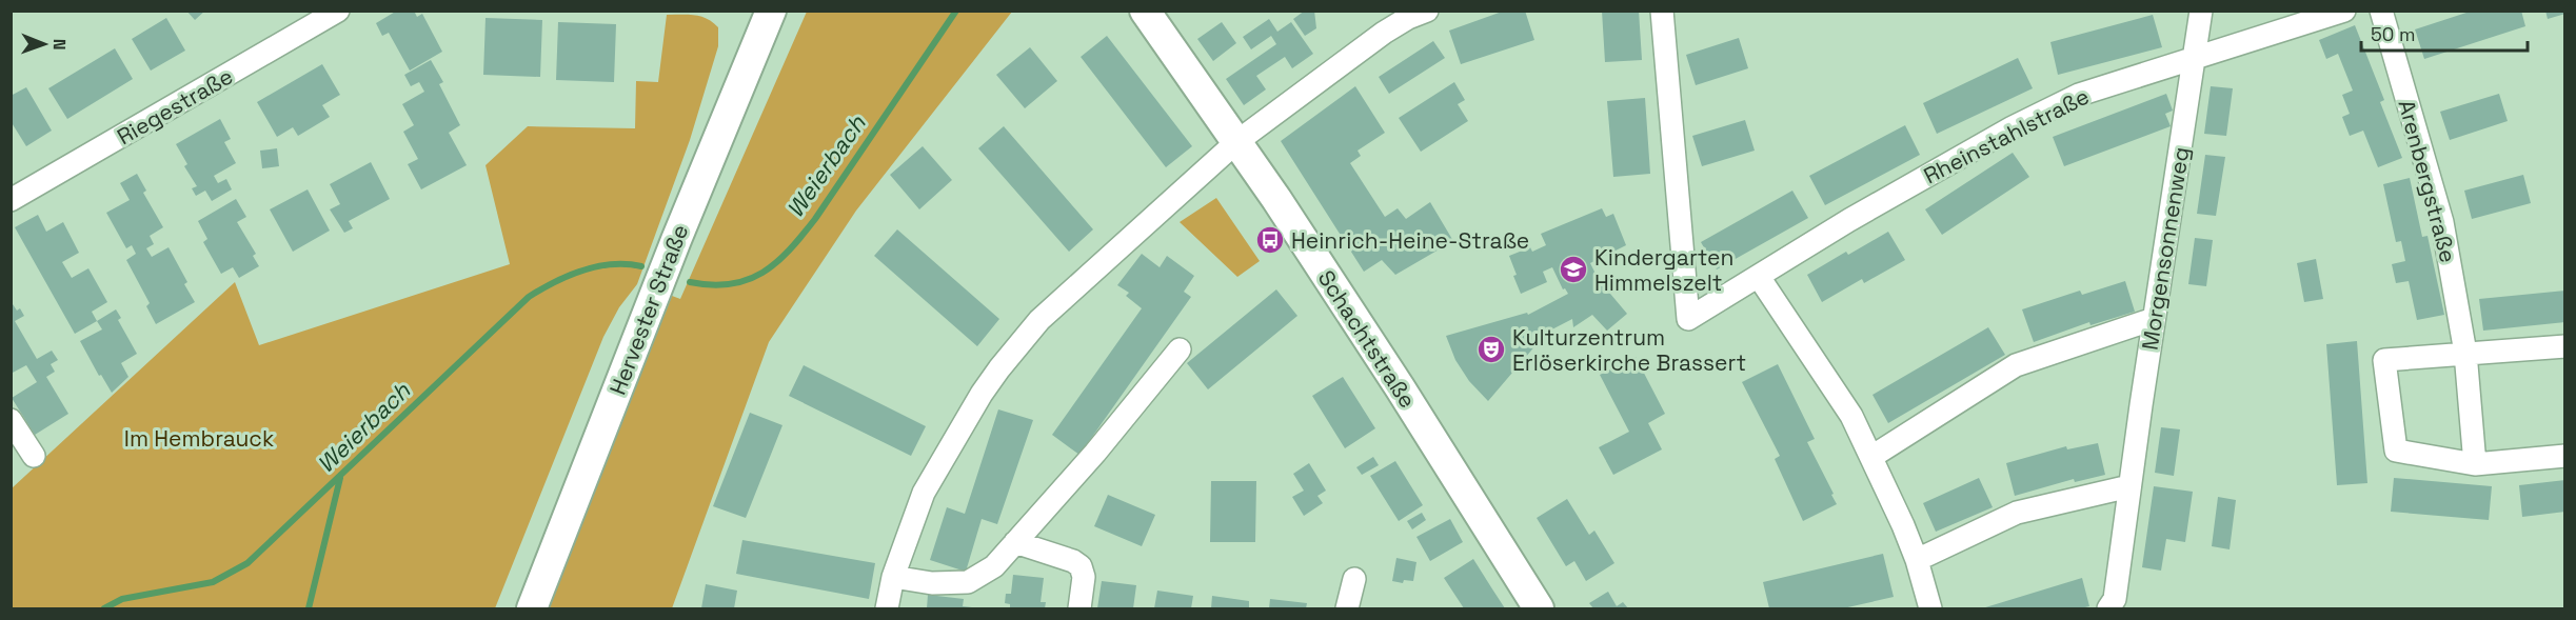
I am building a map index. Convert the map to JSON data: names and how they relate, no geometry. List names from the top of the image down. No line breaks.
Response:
{"streets":{"street":["Riegestraße","Rheinstahlstraße","Arenbergstraße","Morgensonnenweg","Hervester Straße","Schachtstraße"]},"crossings":[["Rheinstahlstraße","Morgensonnenweg"]],"water":["Weierbach"],"parks":["Im Hembrauck"],"places":{"bus stop":["Heinrich-Heine-Straße"],"school or university":["Kindergarten Himmelszelt"],"theatre":["Kulturzentrum Erlöserkirche Brassert"]},"scale_bar":"50 m","north":"right"}
